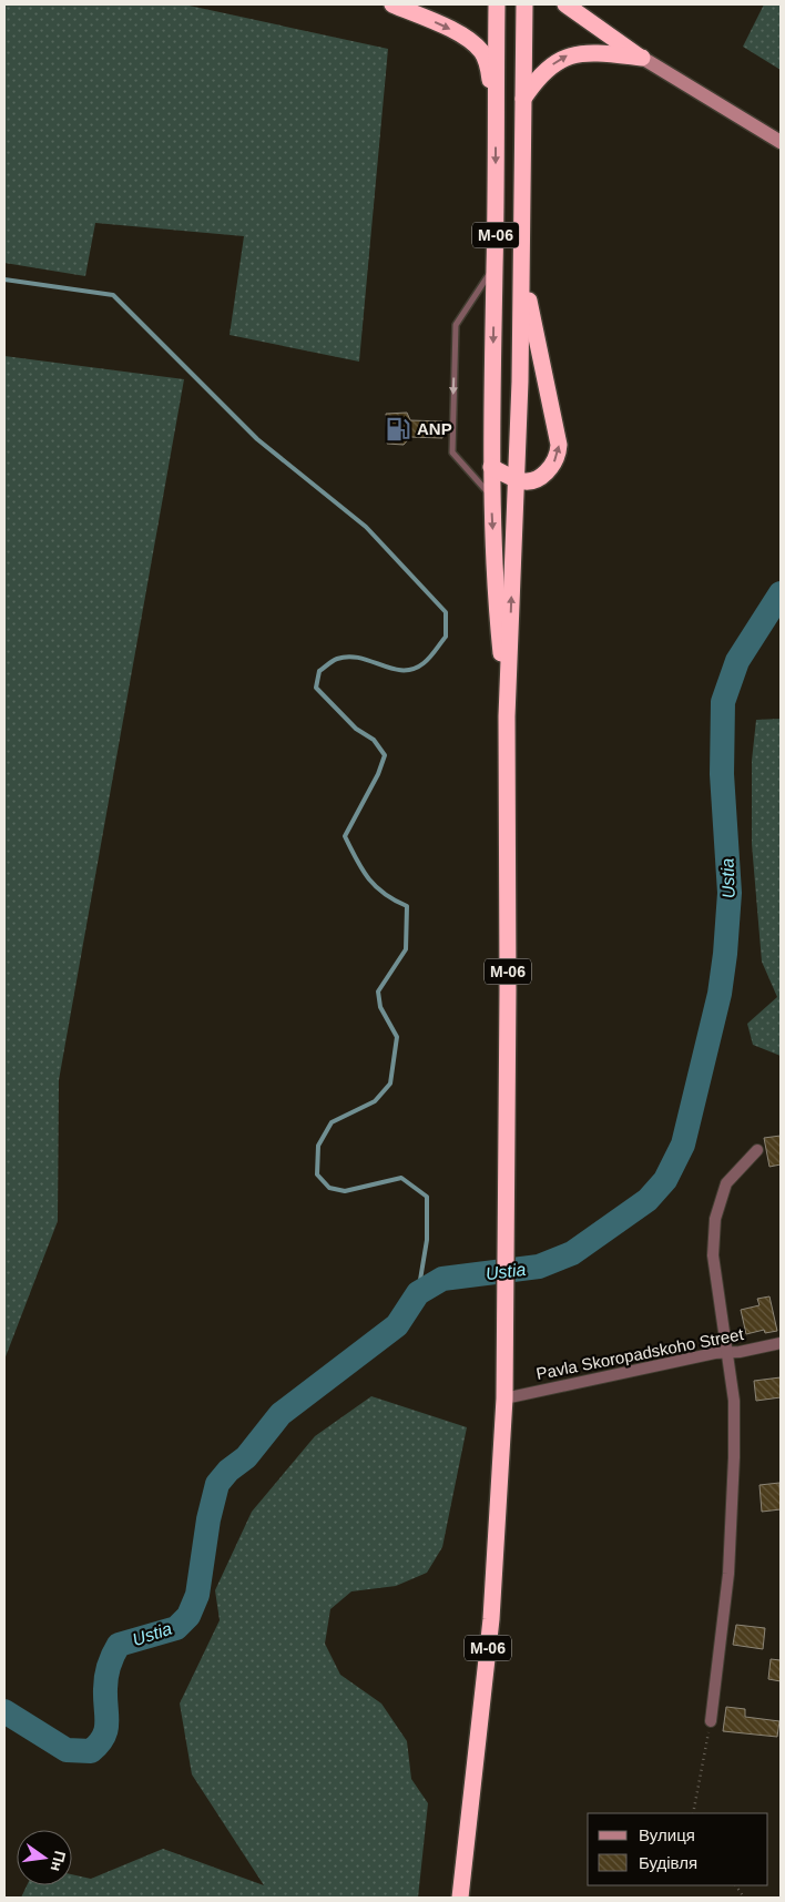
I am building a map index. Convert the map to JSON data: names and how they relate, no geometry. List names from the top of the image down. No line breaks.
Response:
{"streets":{"highway":["М-06"],"street":["Pavla Skoropadskoho Street"]},"crossings":[["М-06","Pavla Skoropadskoho Street"]],"water":["Ustia"],"places":{"fuel station":["ANP"]},"legend":["Вулиця","Будівля"],"north":"right"}
